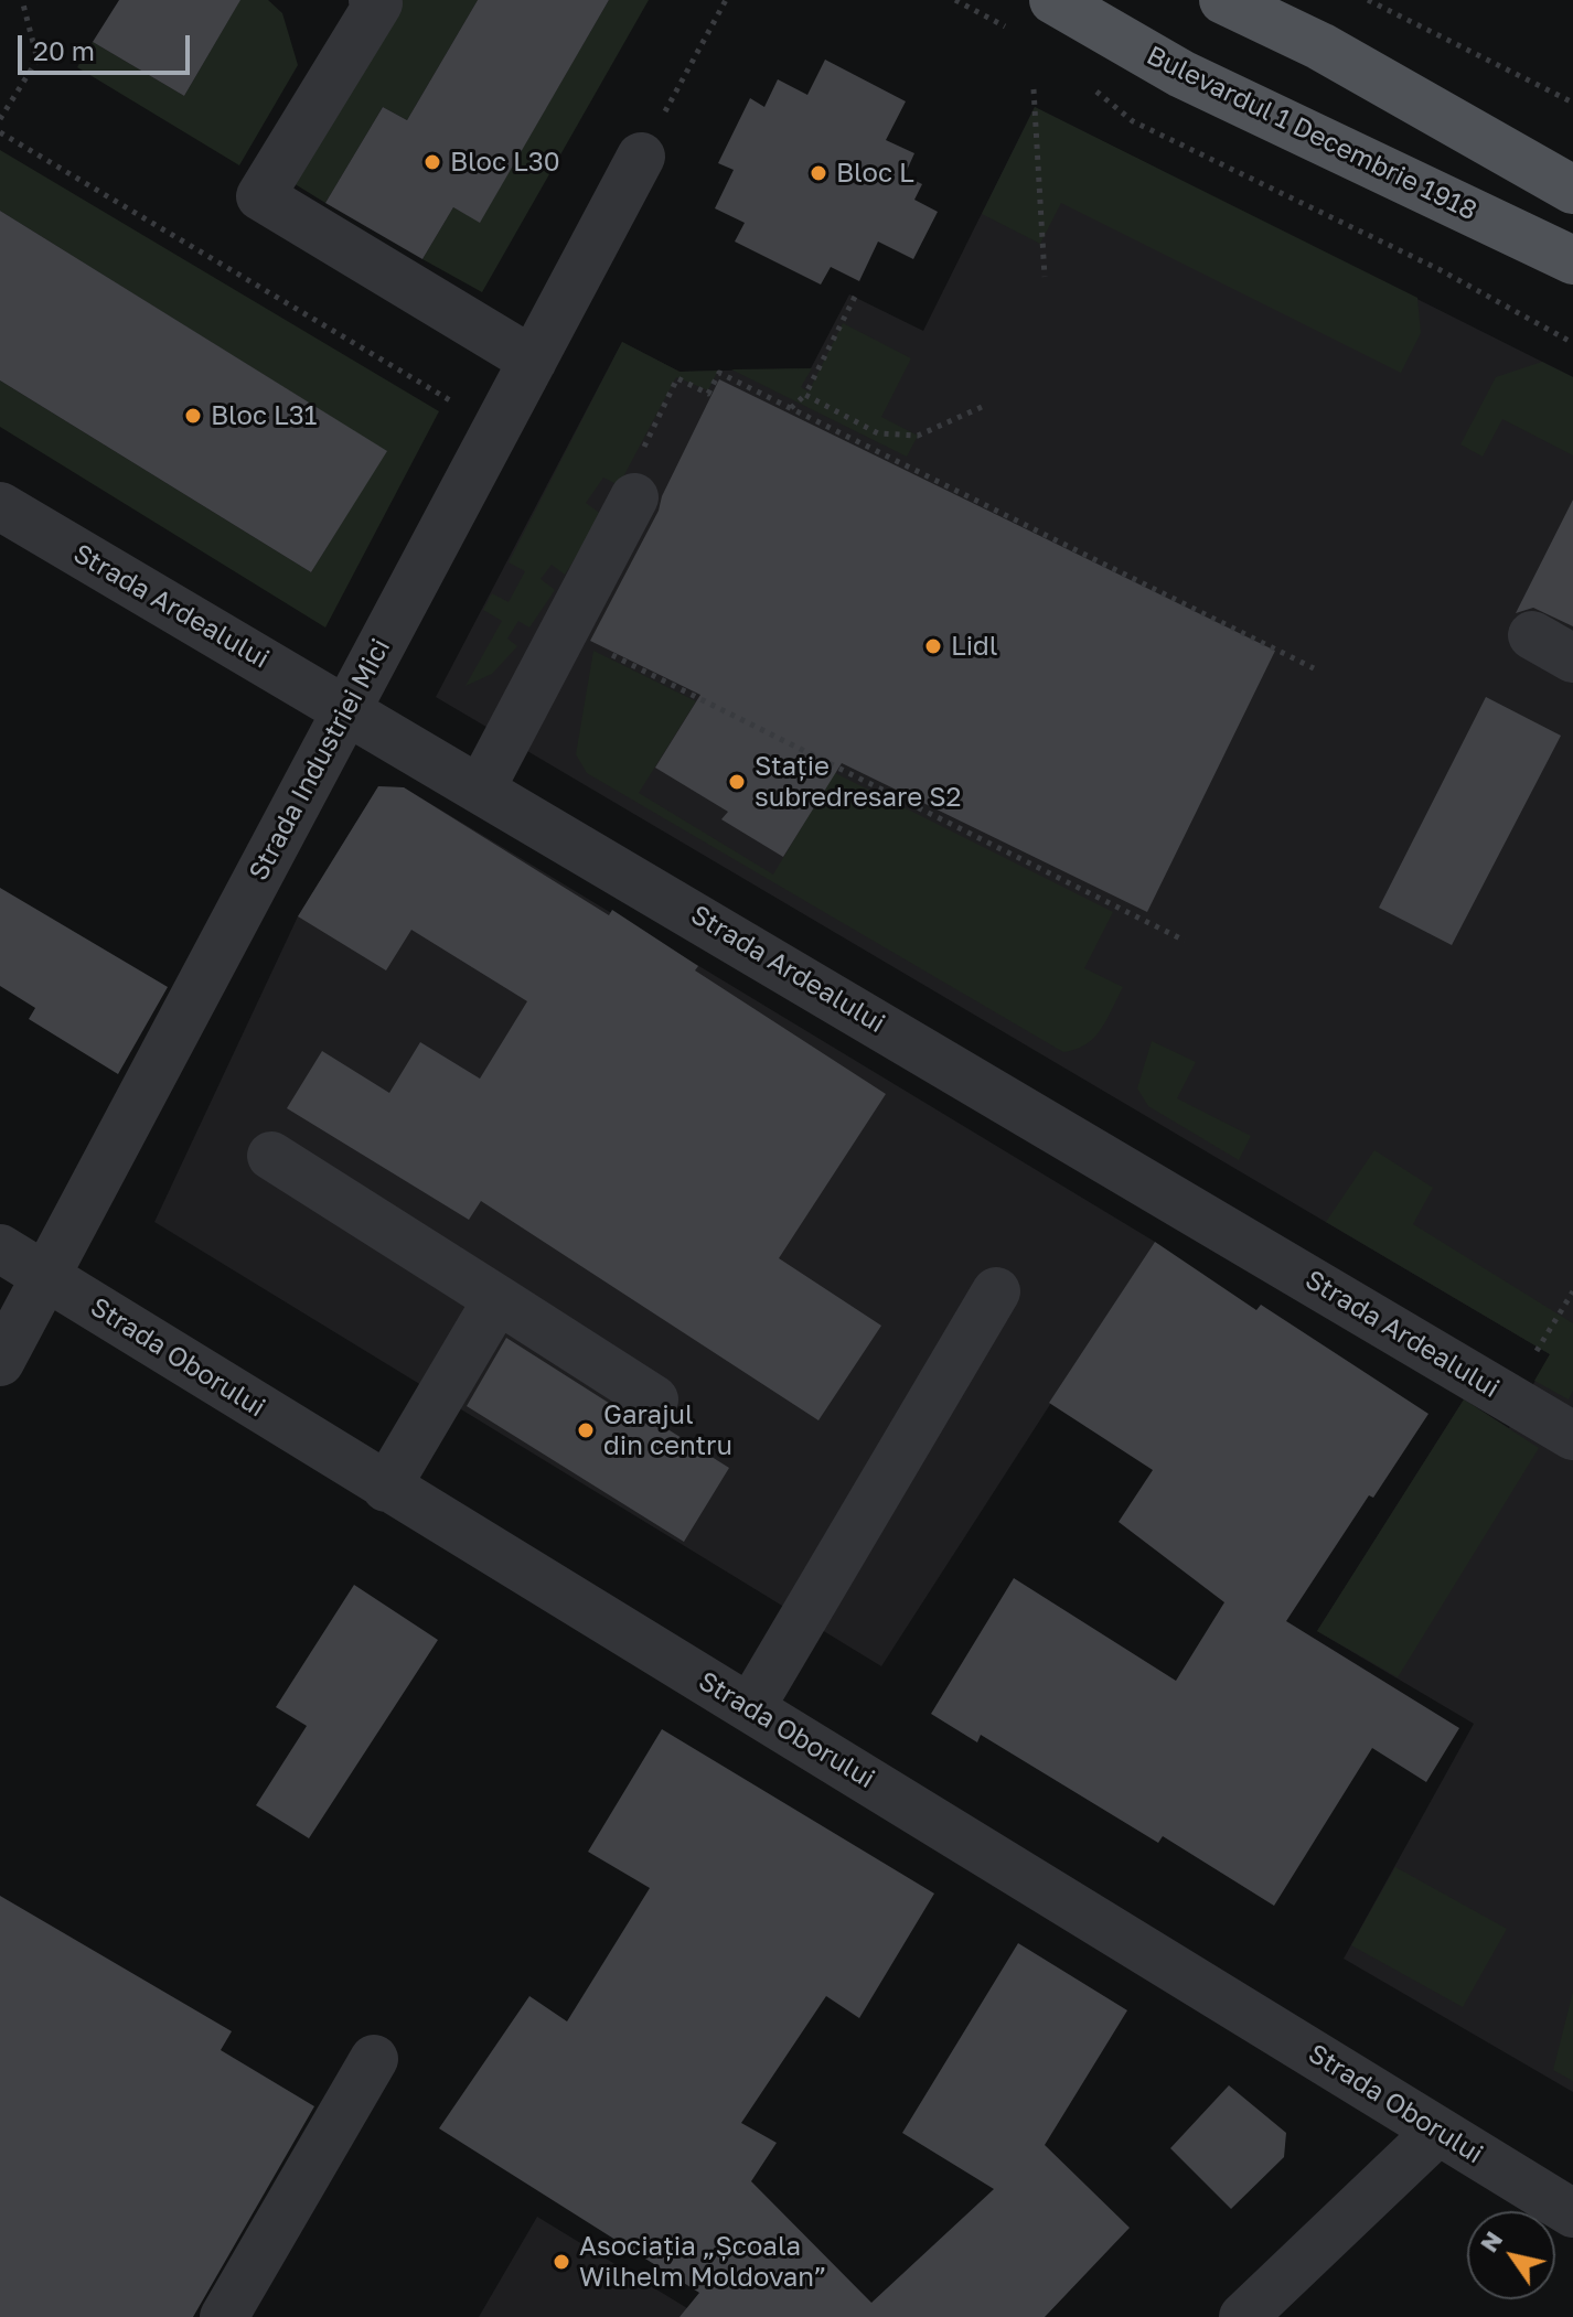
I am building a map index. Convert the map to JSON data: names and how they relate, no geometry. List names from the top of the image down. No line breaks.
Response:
{"streets":{"main road":["Bulevardul 1 Decembrie 1918"],"street":["Strada Ardealului","Strada Industriei Mici","Strada Oborului"]},"crossings":[["Strada Ardealului","Strada Industriei Mici"],["Strada Industriei Mici","Strada Oborului"]],"places":["Bloc L30","Bloc L","Bloc L31","Lidl","Stație subredresare S2","Garajul din centru","Asociația „Școala Wilhelm Moldovan”"],"scale_bar":"20 m","north":"top left"}
